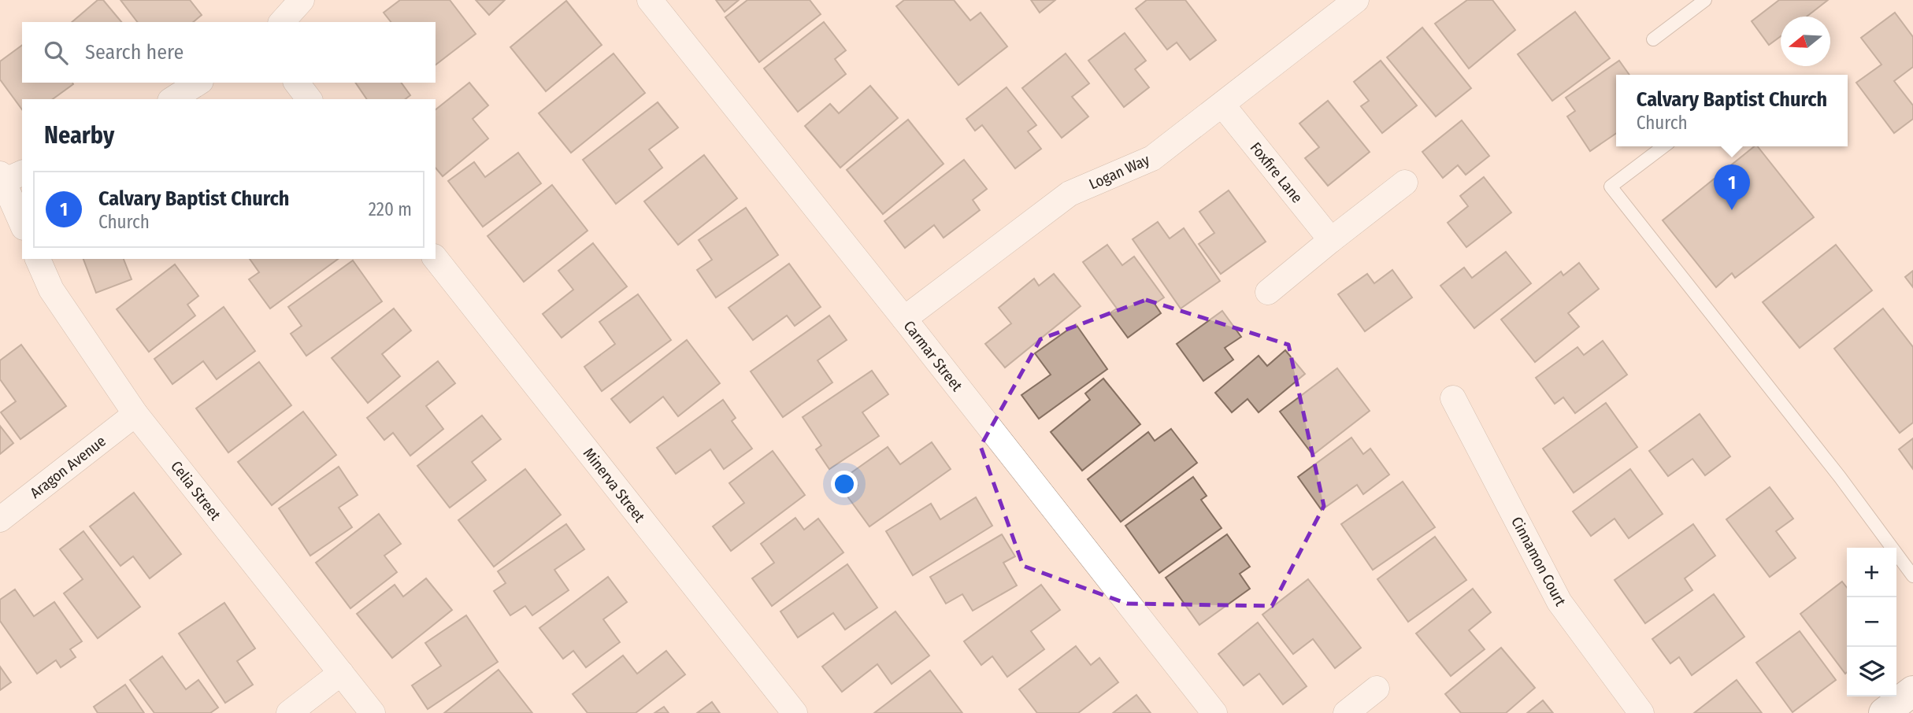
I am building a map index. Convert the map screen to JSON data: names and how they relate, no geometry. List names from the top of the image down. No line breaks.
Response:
{"streets":{"street":["Logan Way","Foxfire Lane","Carmar Street","Aragon Avenue","Minerva Street","Celia Street","Cinnamon Court"]},"crossings":[["Logan Way","Foxfire Lane"],["Logan Way","Carmar Street"],["Aragon Avenue","Celia Street"]],"north":"left","page":{"search":"Search here","popup":["Calvary Baptist Church","Church"],"heading":"Nearby","pins":"1","list":[{"mark":"1","name":"Calvary Baptist Church","note":"Church","value":"220 m"}],"map_buttons":["+","−"]}}
